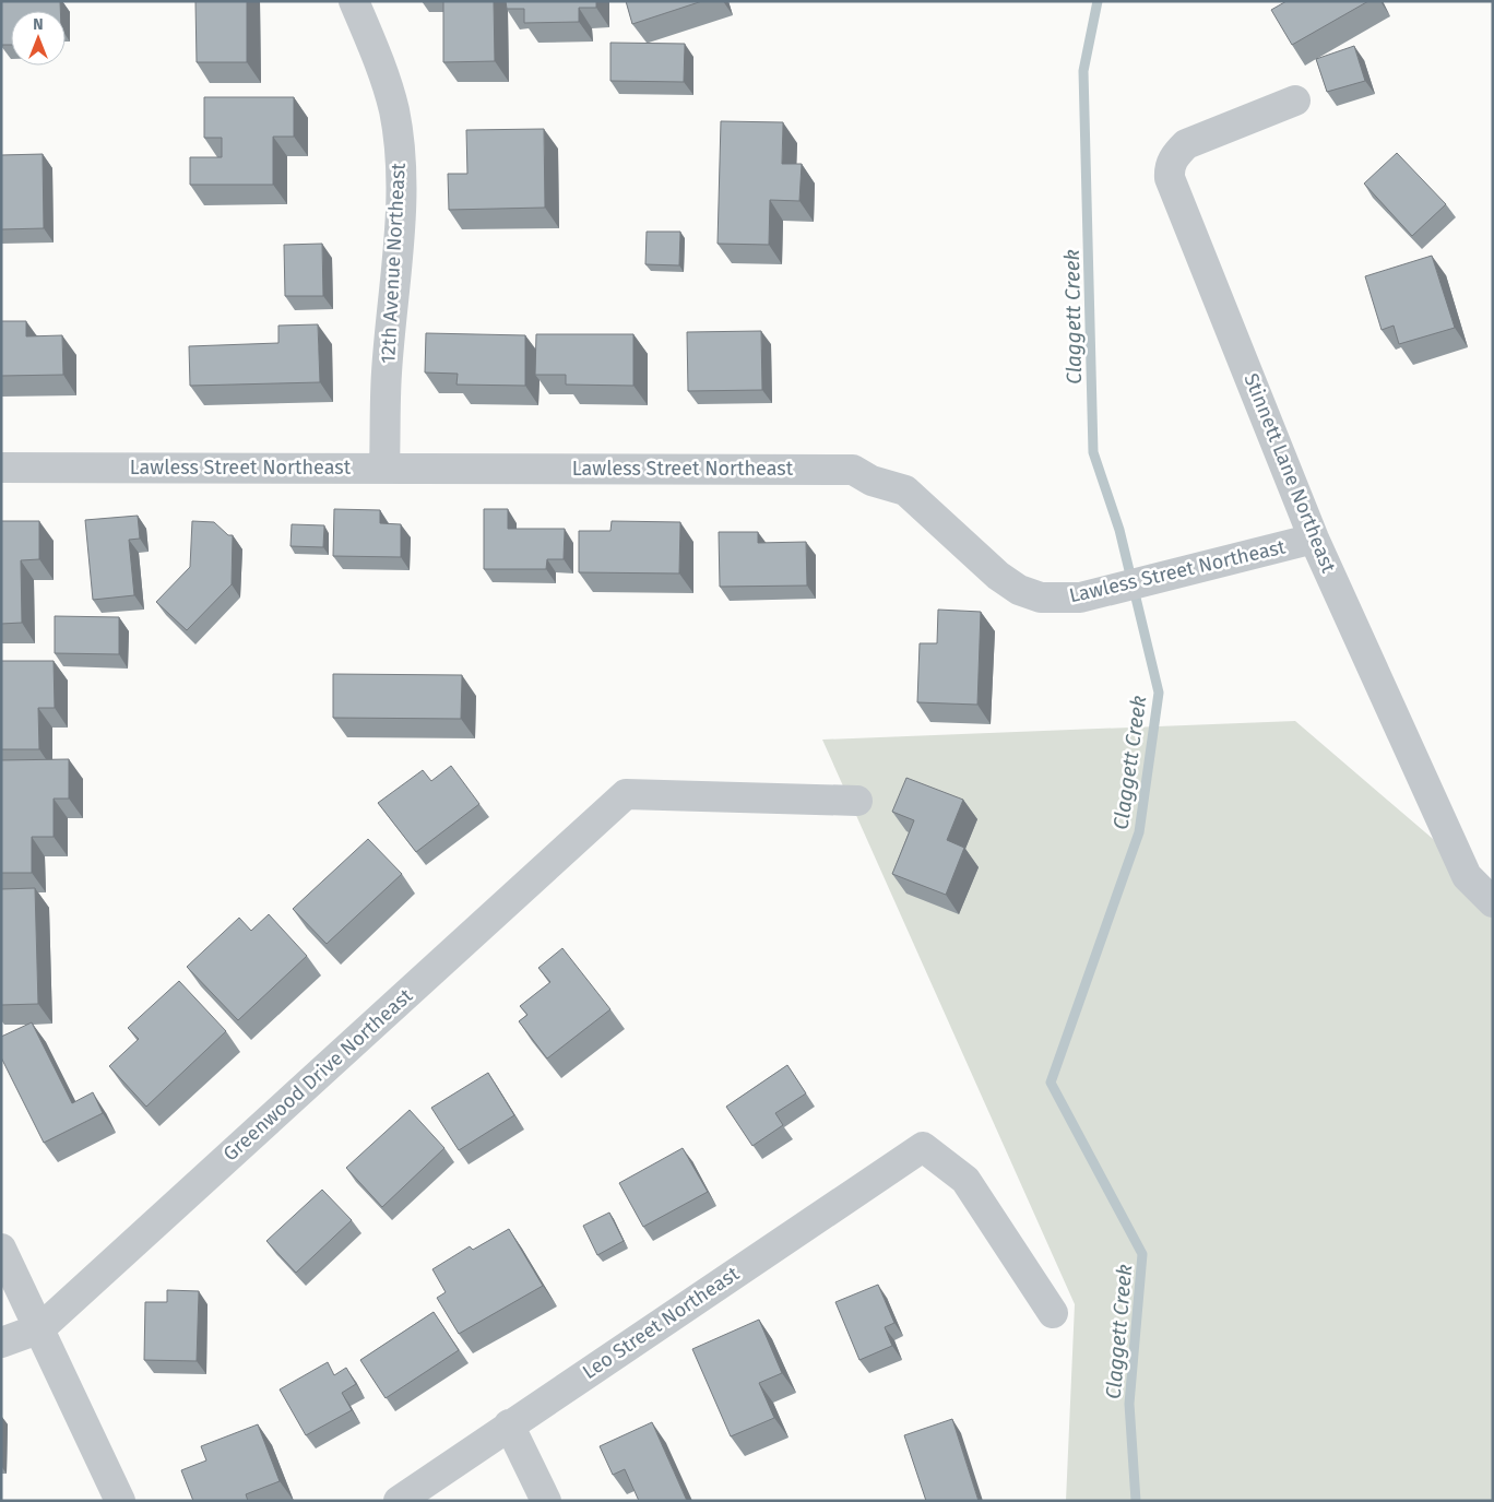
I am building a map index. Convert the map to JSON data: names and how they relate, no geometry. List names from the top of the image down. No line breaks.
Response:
{"streets":{"street":["12th Avenue Northeast","Lawless Street Northeast","Stinnett Lane Northeast","Greenwood Drive Northeast","Leo Street Northeast"]},"crossings":[["12th Avenue Northeast","Lawless Street Northeast"],["Lawless Street Northeast","Stinnett Lane Northeast"]],"water":["Claggett Creek"],"north":"top"}
